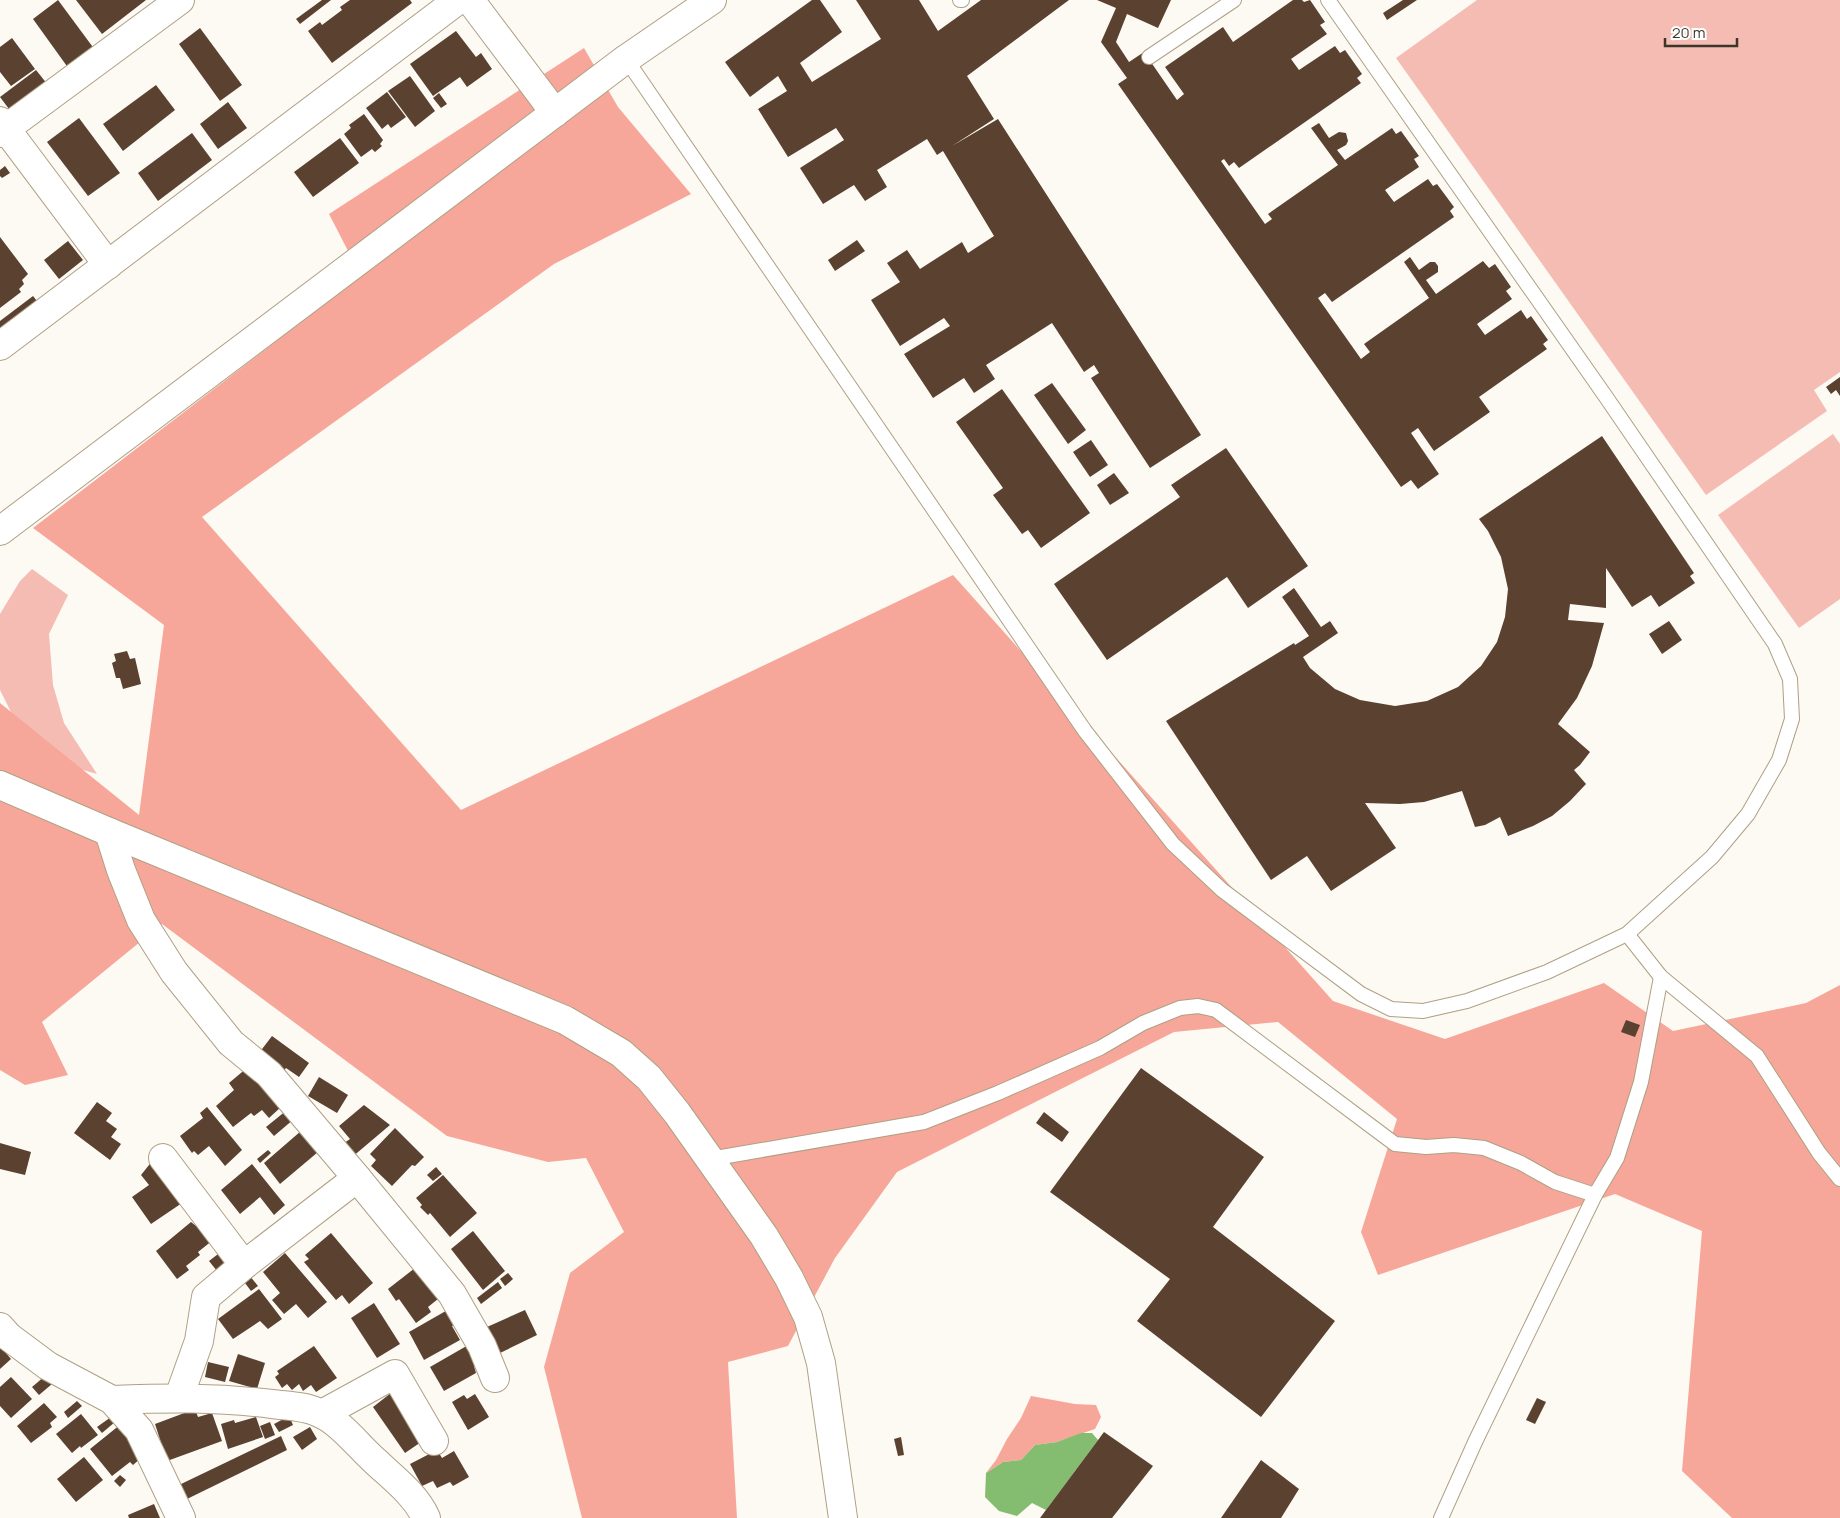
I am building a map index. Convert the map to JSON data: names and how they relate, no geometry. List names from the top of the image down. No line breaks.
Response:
{"scale_bar":"20 m"}
